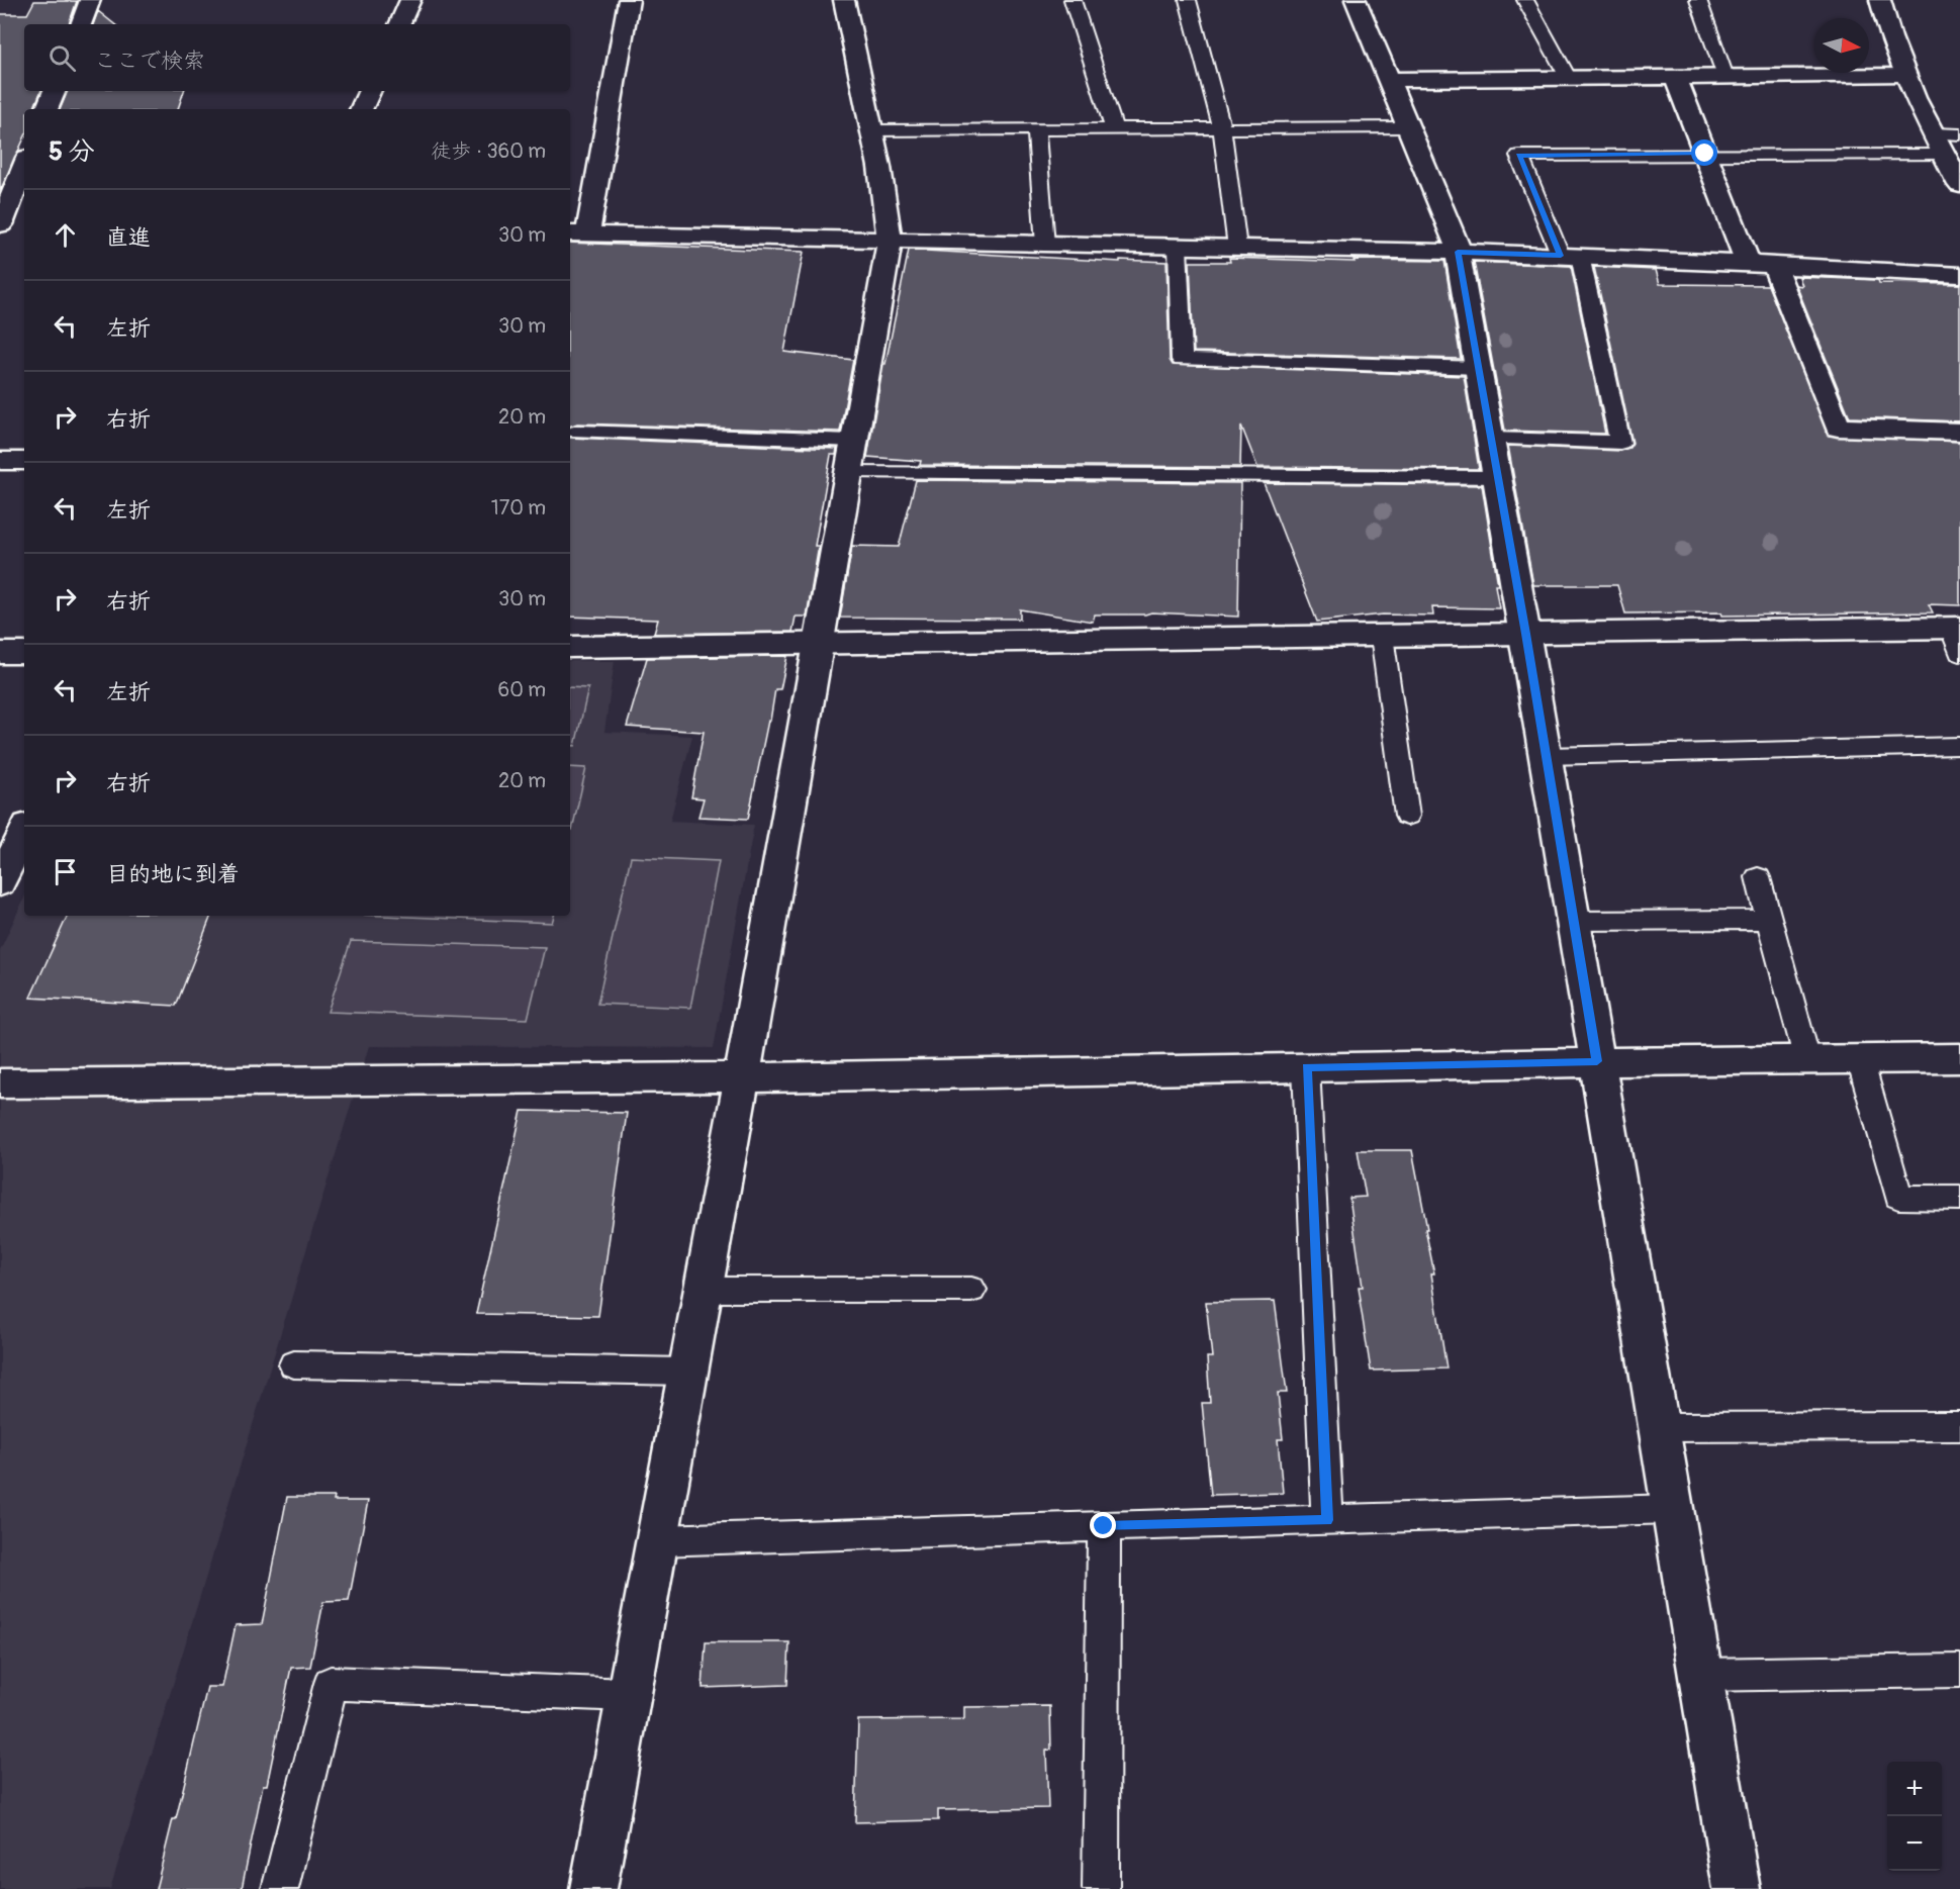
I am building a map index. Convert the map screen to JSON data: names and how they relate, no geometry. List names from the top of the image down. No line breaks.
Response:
{"north":"right","page":{"search":"ここで検索","heading":["5 分","徒歩 · 360 m"],"list":[["直進","30 m"],["左折","30 m"],["右折","20 m"],["左折","170 m"],["右折","30 m"],["左折","60 m"],["右折","20 m"],"目的地に到着"],"map_buttons":["+","−"]}}
